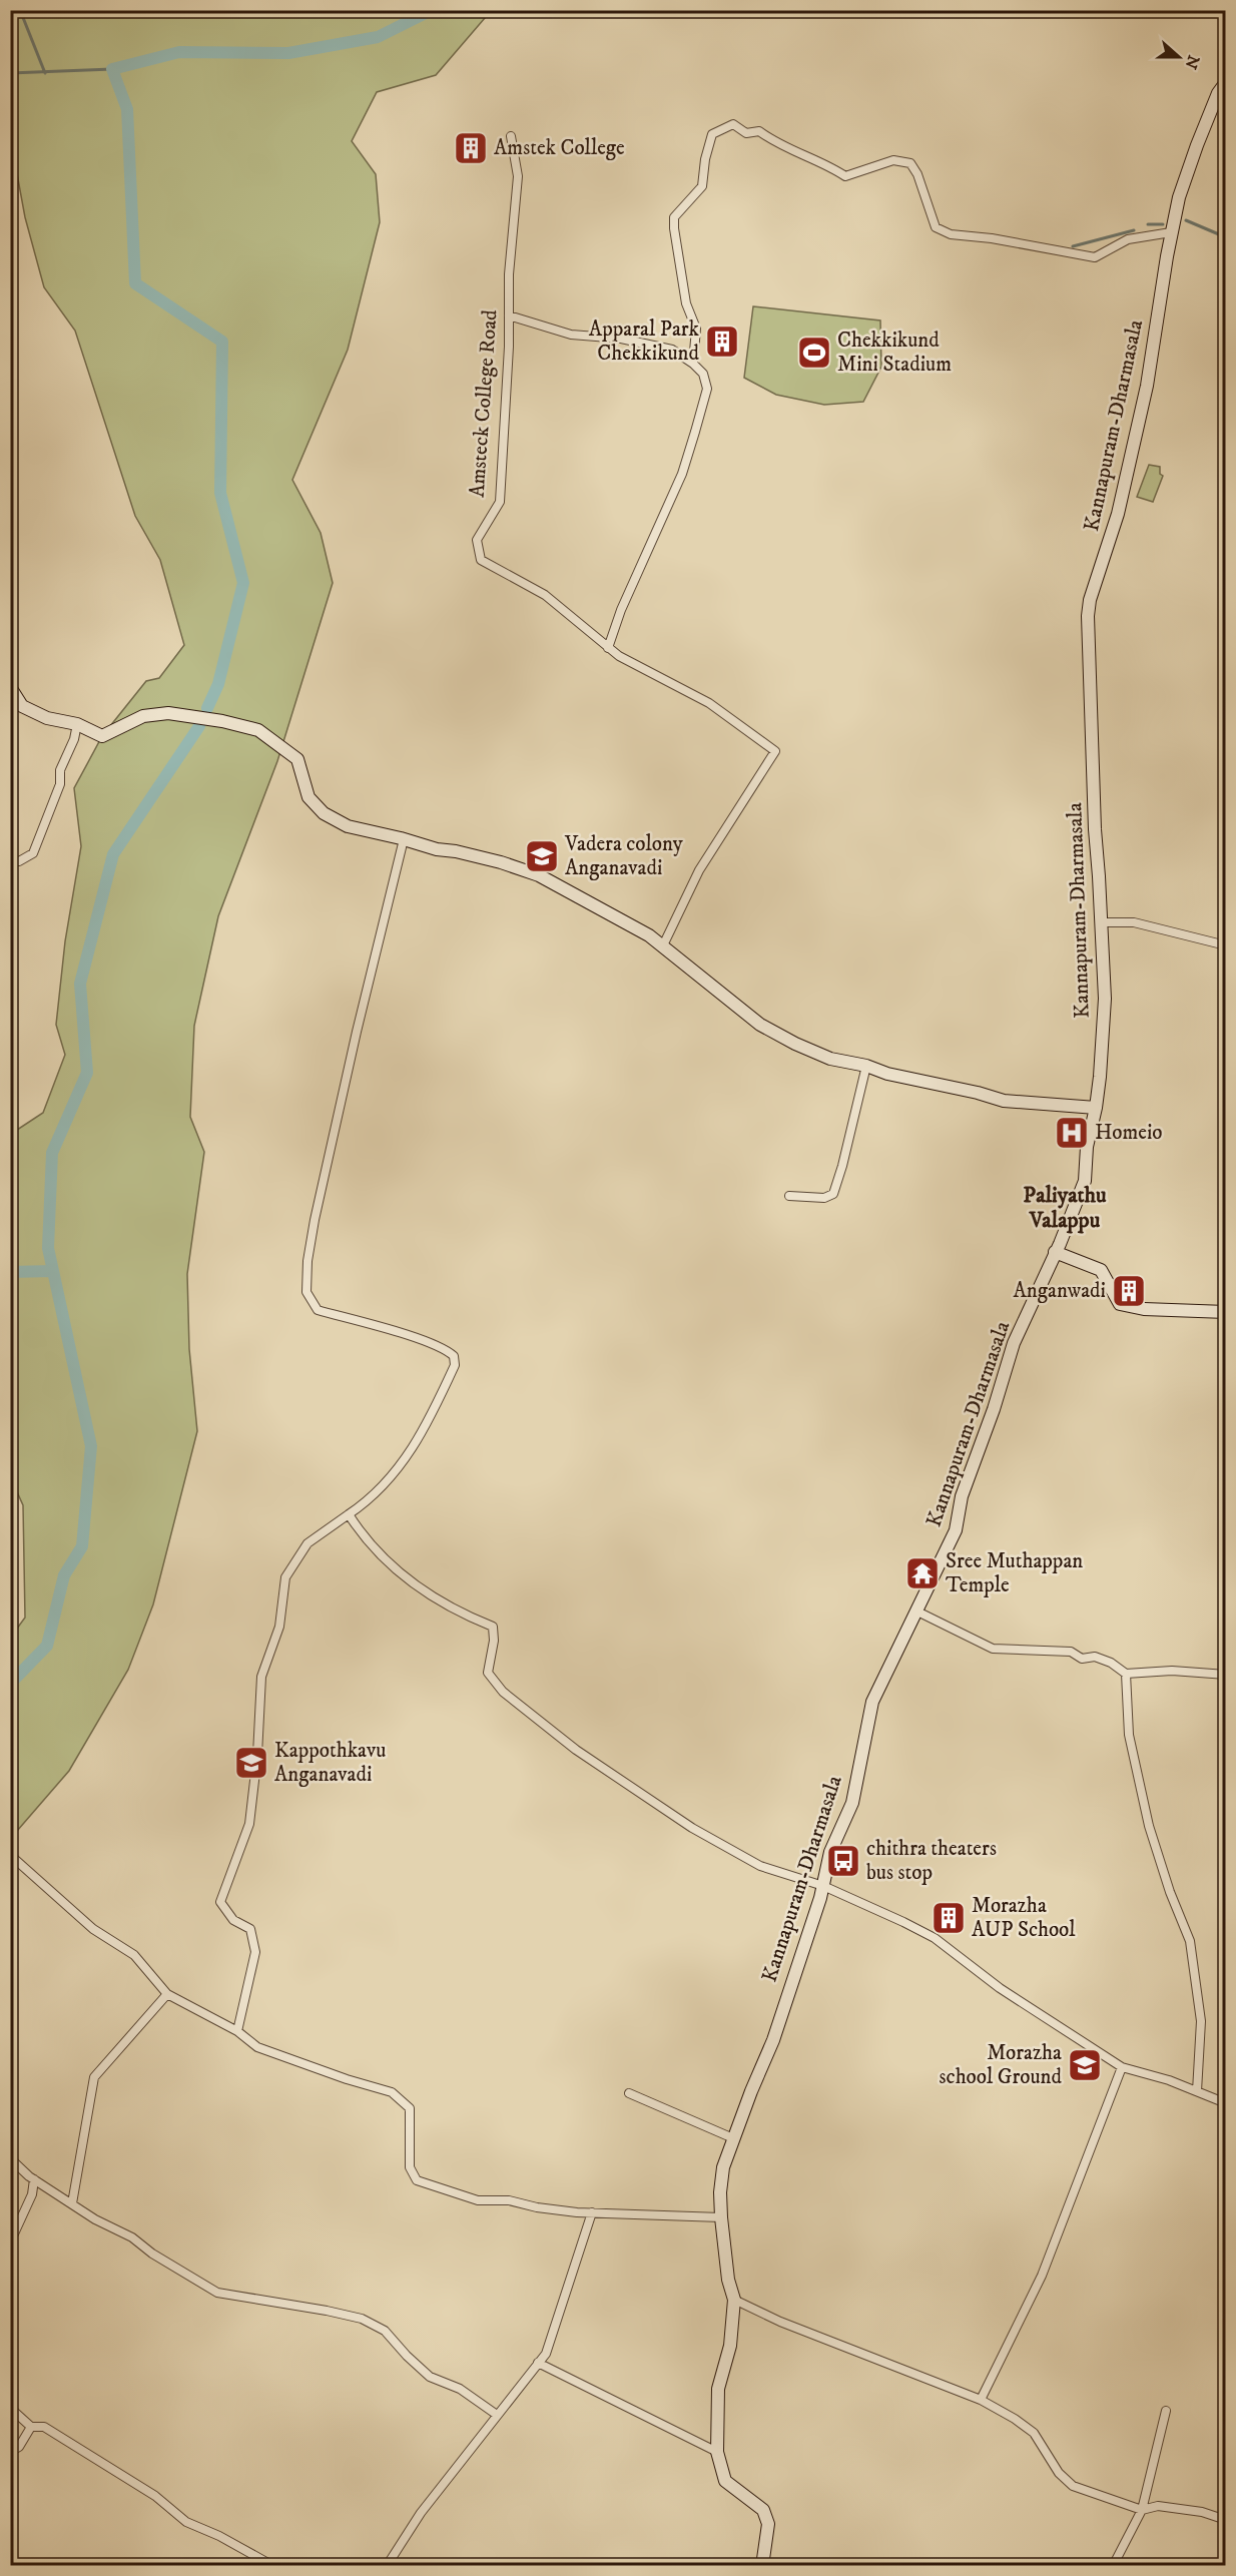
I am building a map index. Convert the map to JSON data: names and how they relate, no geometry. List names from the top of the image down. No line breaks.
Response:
{"streets":{"main road":["Kannapuram-Dharmasala"],"street":["Amsteck College Road"]},"districts":["Paliyathu Valappu"],"places":{"building":["Amstek College","Apparal Park Chekkikund","Anganwadi","Morazha AUP School"],"sports":["Chekkikund Mini Stadium"],"school or university":["Vadera colony Anganavadi","Kappothkavu Anganavadi","Morazha school Ground"],"hospital":["Homeio"],"temple":["Sree Muthappan Temple"],"bus stop":["chithra theaters bus stop"]},"north":"right"}
